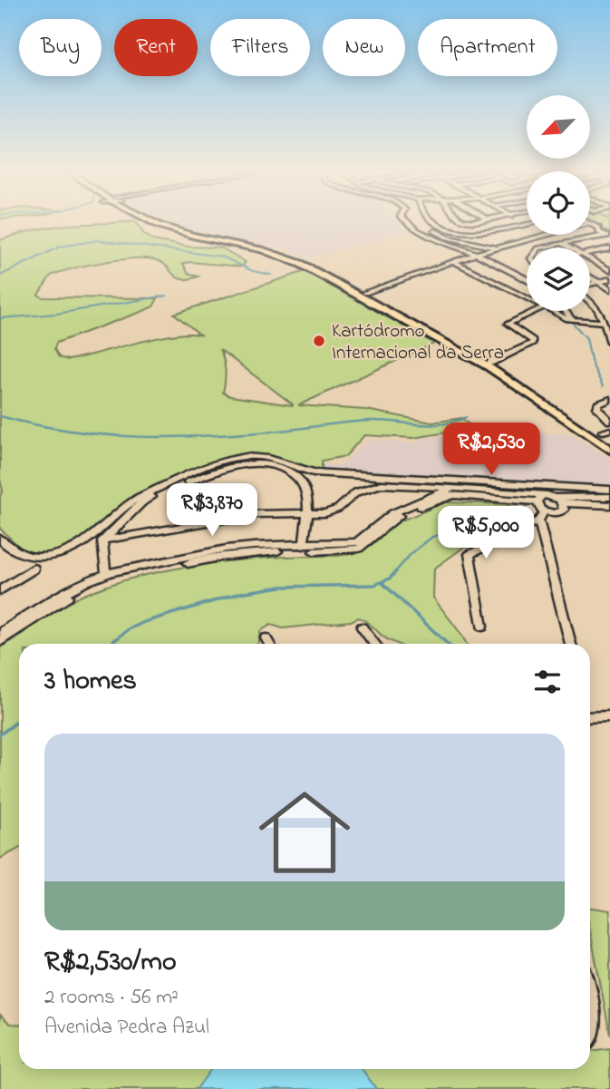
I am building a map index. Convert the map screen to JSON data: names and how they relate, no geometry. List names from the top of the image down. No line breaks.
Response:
{"places":["Kartódromo Internacional da Serra"],"north":"bottom left","page":{"chip":["Buy","Rent","Filters","New","Apartment"],"price":["R$2,530","R$3,870","R$5,000"],"heading":"3 homes","list":[{"name":"R$2,530/mo","note":"2 rooms · 56 m² · Avenida Pedra Azul"}]}}
